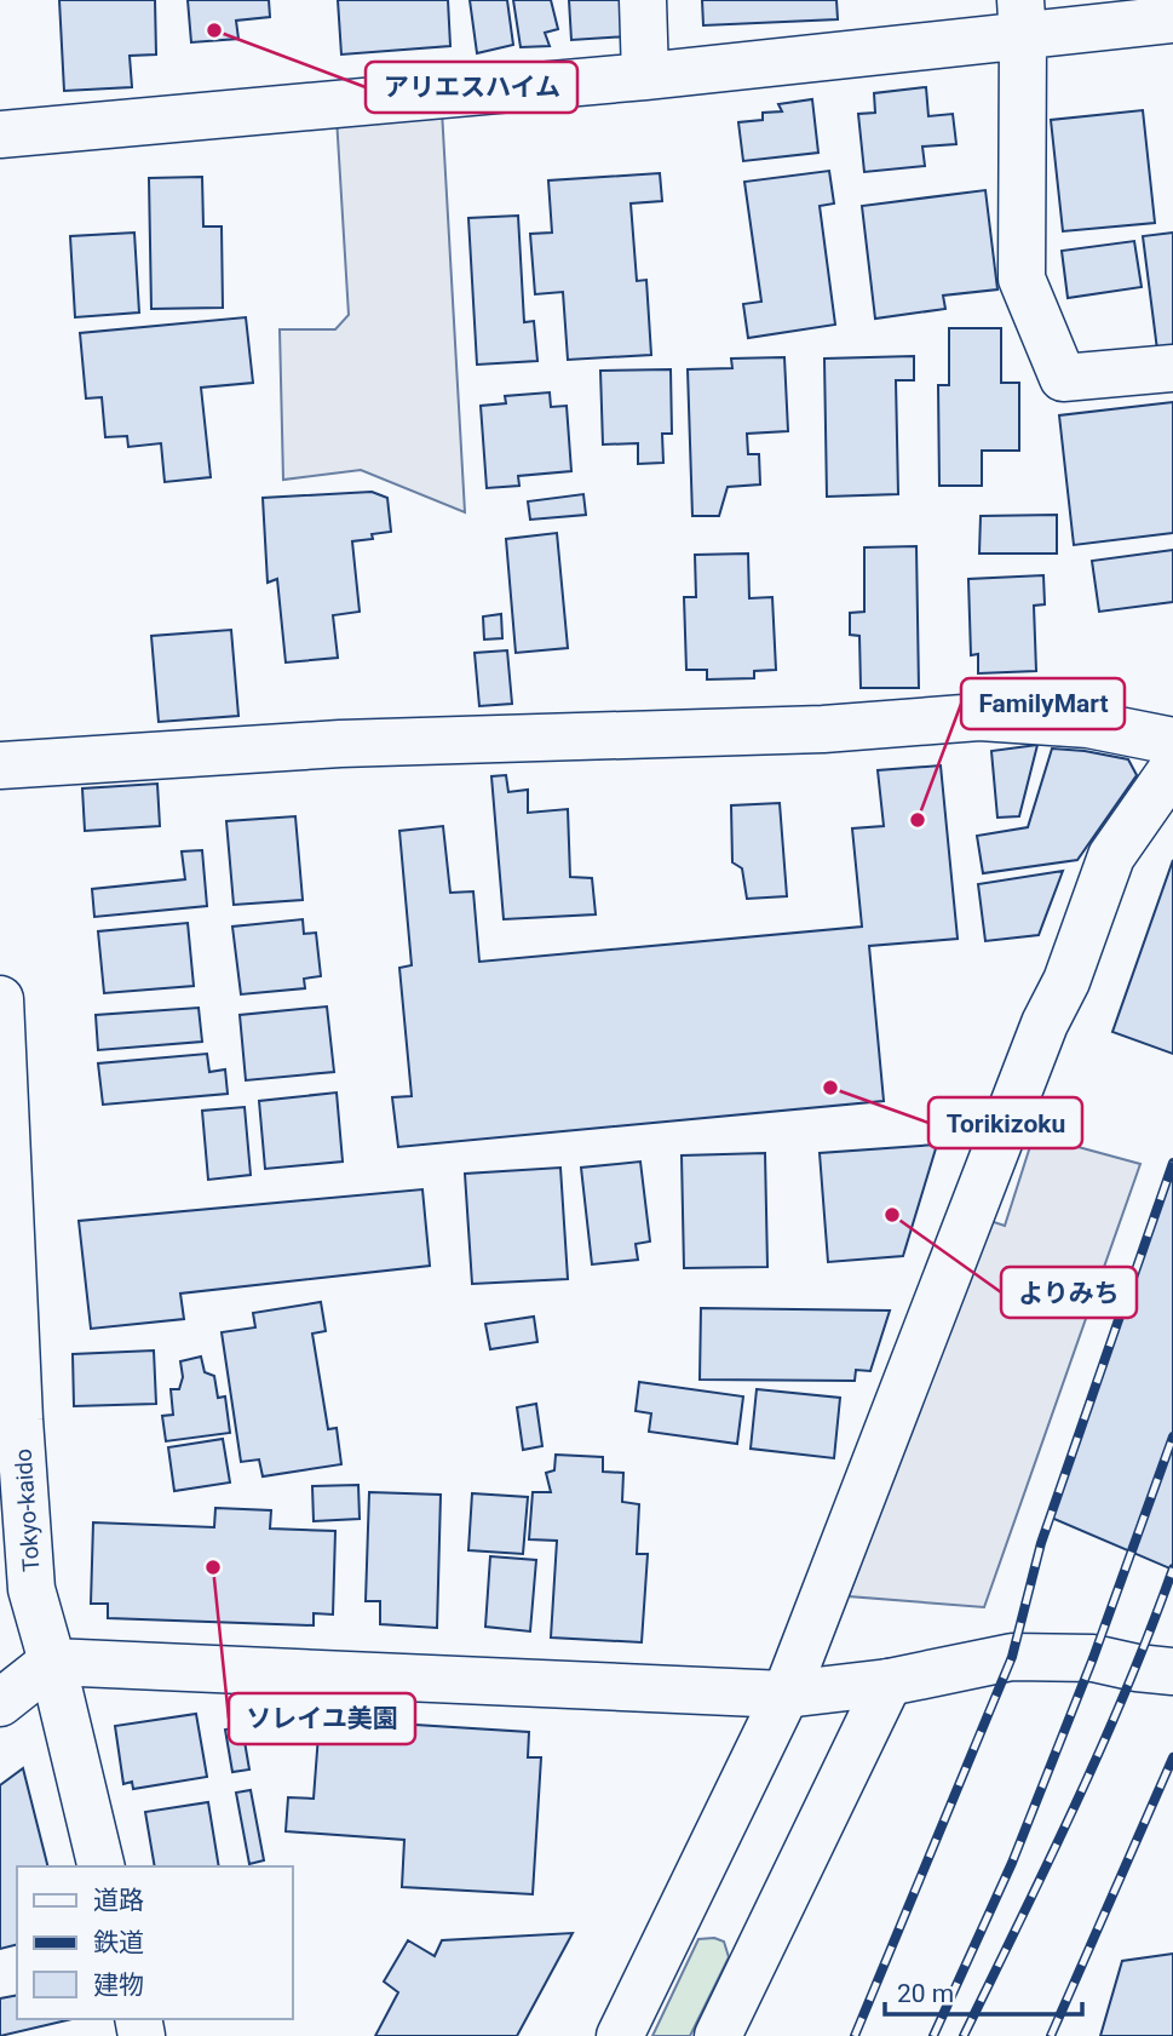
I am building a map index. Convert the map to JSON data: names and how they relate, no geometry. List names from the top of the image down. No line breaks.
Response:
{"streets":{"street":["Tokyo-kaido"]},"places":["アリエスハイム","FamilyMart","Torikizoku","よりみち","ソレイユ美園"],"legend":["道路","鉄道","建物"],"scale_bar":"20 m"}
